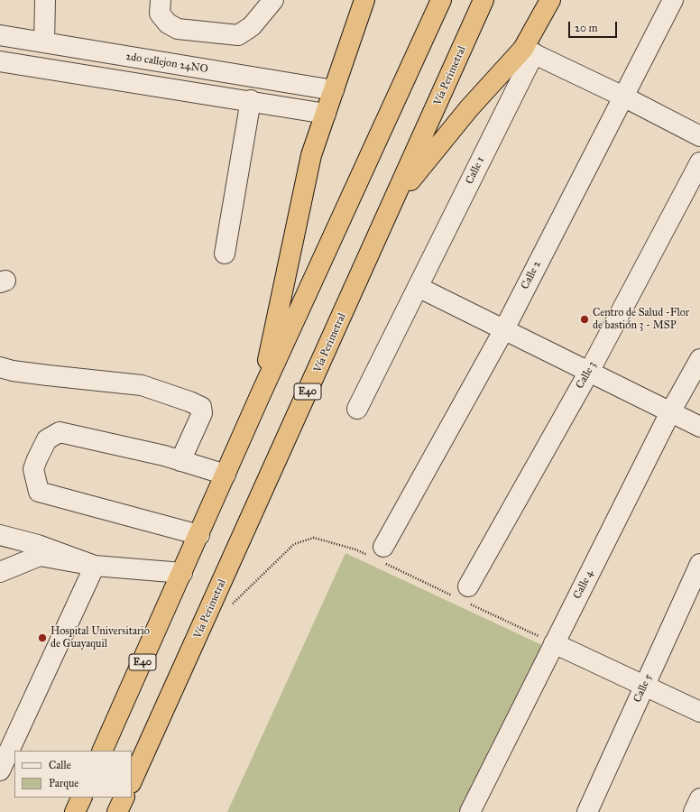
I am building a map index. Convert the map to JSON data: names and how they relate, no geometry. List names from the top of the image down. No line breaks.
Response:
{"streets":{"highway":["Vía Perimetral","E40"],"street":["2do callejon 24NO","Calle 1","Calle 2","Calle 3","Calle 4","Calle 5"]},"places":["Centro de Salud -Flor de bastión 3 - MSP","Hospital Universitario de Guayaquil"],"legend":["Calle","Parque"],"scale_bar":"20 m"}
